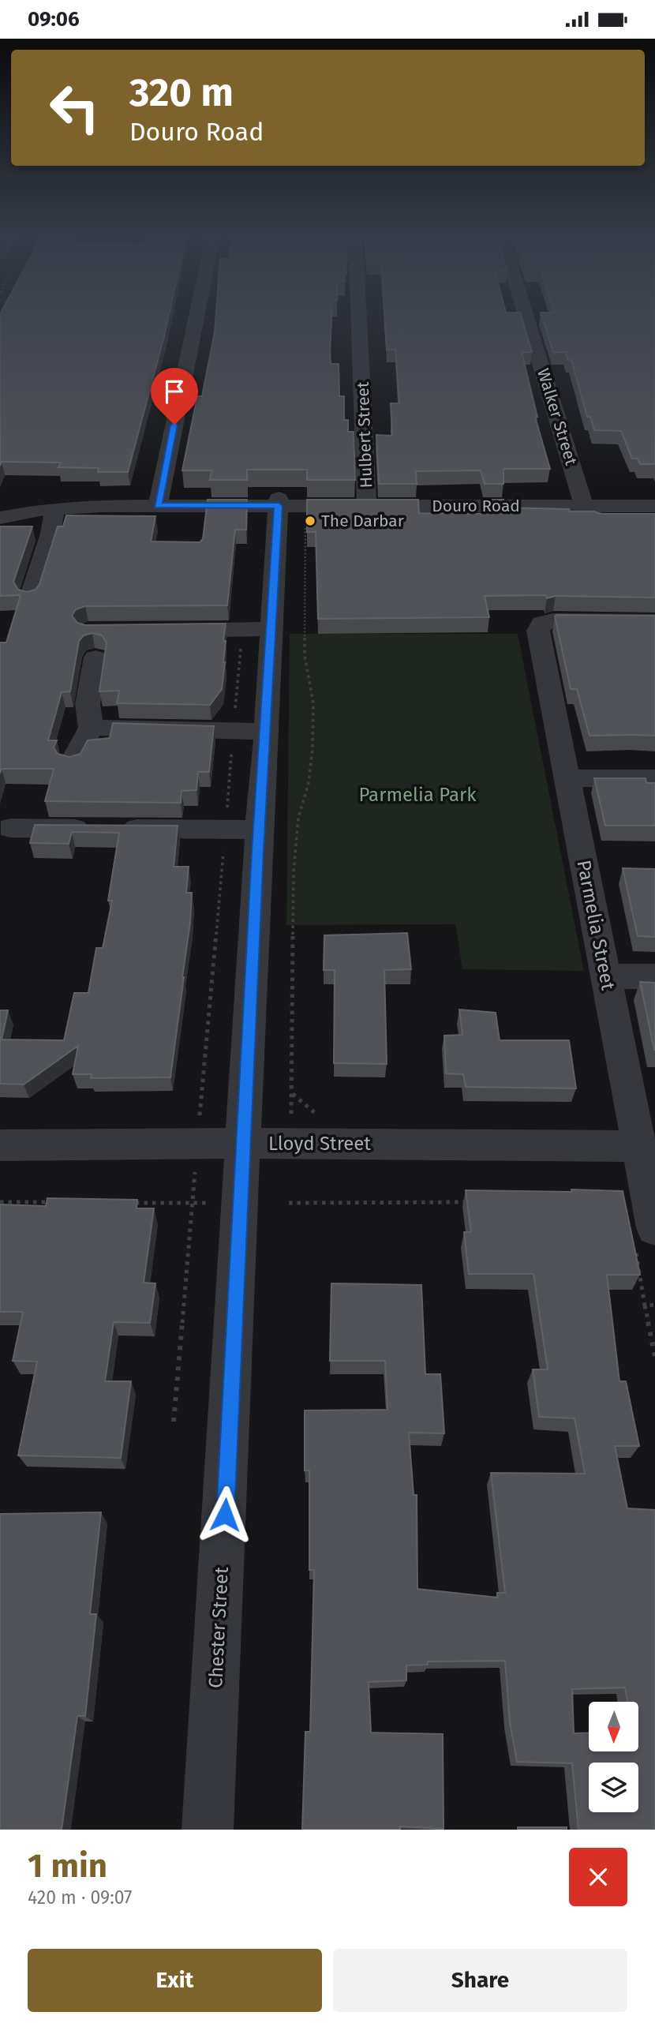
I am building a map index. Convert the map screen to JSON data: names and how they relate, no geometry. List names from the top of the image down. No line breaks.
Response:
{"streets":{"street":["Walker Street","Hulbert Street","Douro Road","Parmelia Street","Lloyd Street","Chester Street"]},"crossings":[["Walker Street","Douro Road"],["Hulbert Street","Douro Road"],["Douro Road","Chester Street"],["Parmelia Street","Lloyd Street"],["Lloyd Street","Chester Street"]],"parks":["Parmelia Park"],"places":["The Darbar"],"north":"bottom","page":{"status":"09:06","turn":["320 m","Douro Road"],"heading":["1 min","420 m · 09:07"],"buttons":["Exit","Share"]}}
